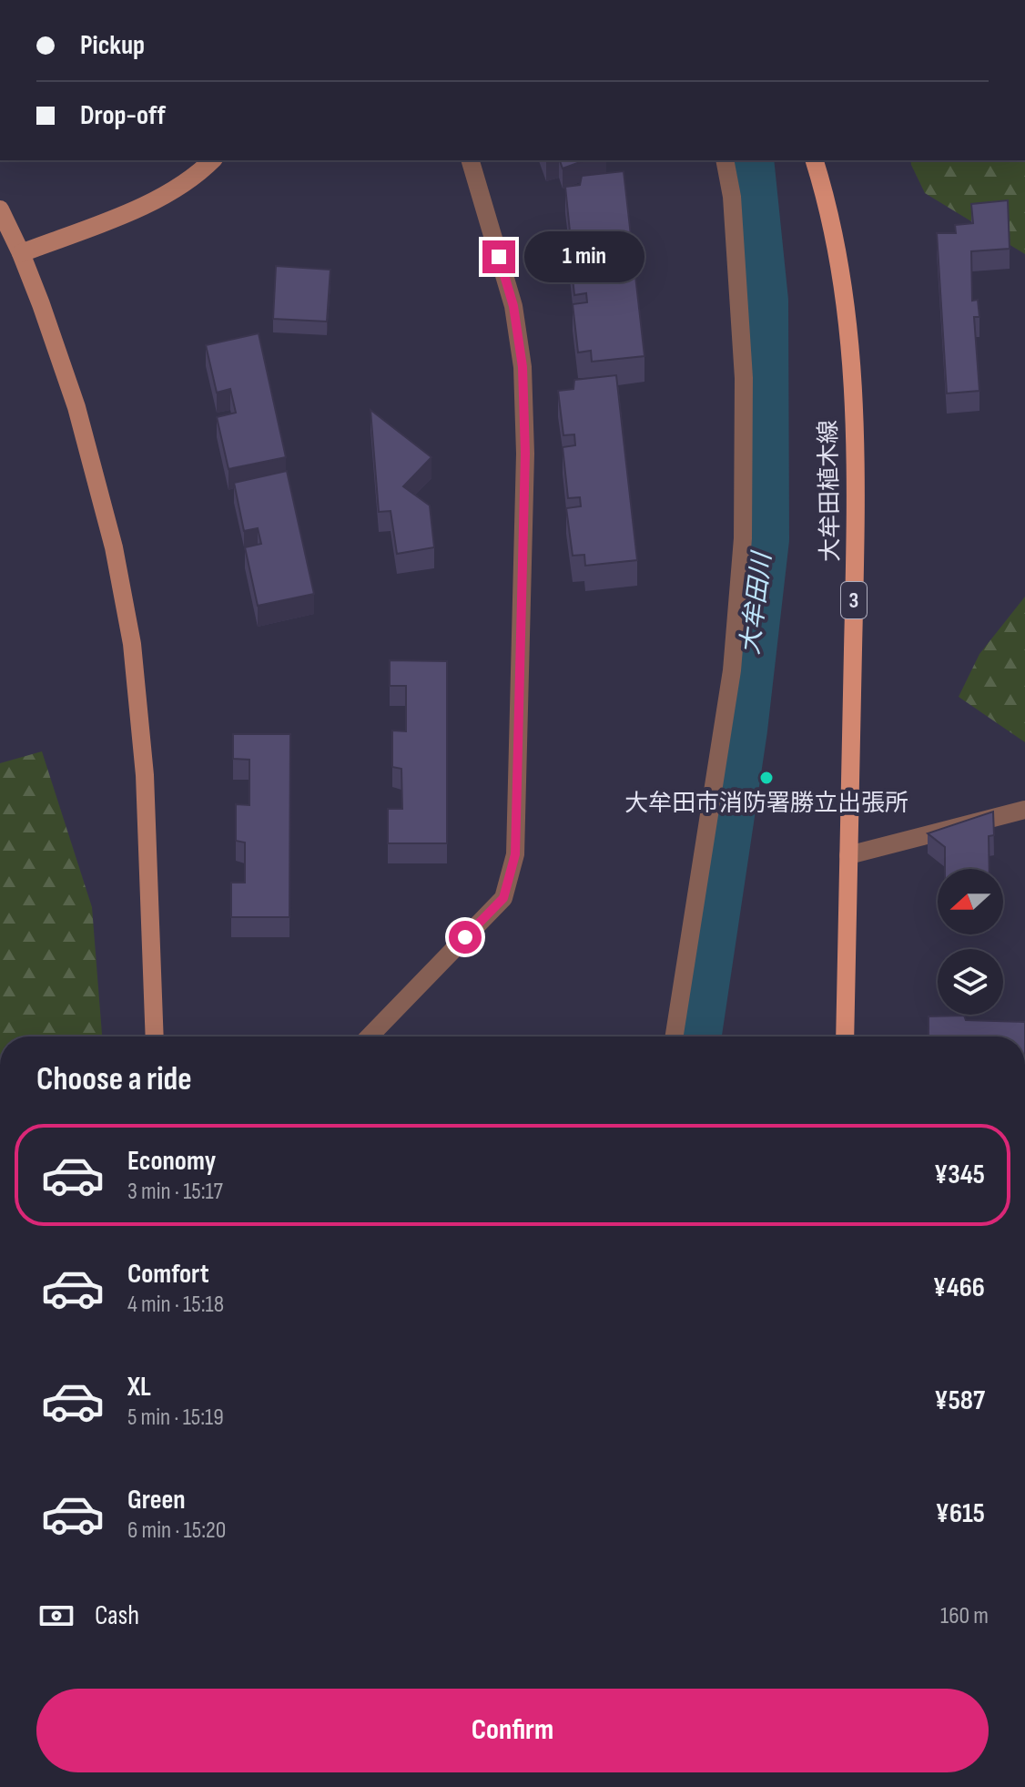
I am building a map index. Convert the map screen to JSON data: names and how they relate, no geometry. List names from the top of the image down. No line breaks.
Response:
{"streets":{"main road":["大牟田植木線","3"]},"water":["大牟田川"],"places":["大牟田市消防署勝立出張所"],"north":"left","page":{"banner":["Pickup","Drop-off"],"bubble":"1 min","heading":"Choose a ride","list":[{"name":"Economy","note":"3 min · 15:17","value":"¥345"},{"name":"Comfort","note":"4 min · 15:18","value":"¥466"},{"name":"XL","note":"5 min · 15:19","value":"¥587"},{"name":"Green","note":"6 min · 15:20","value":"¥615"}],"pay":["Cash","160 m"],"buttons":"Confirm"}}
